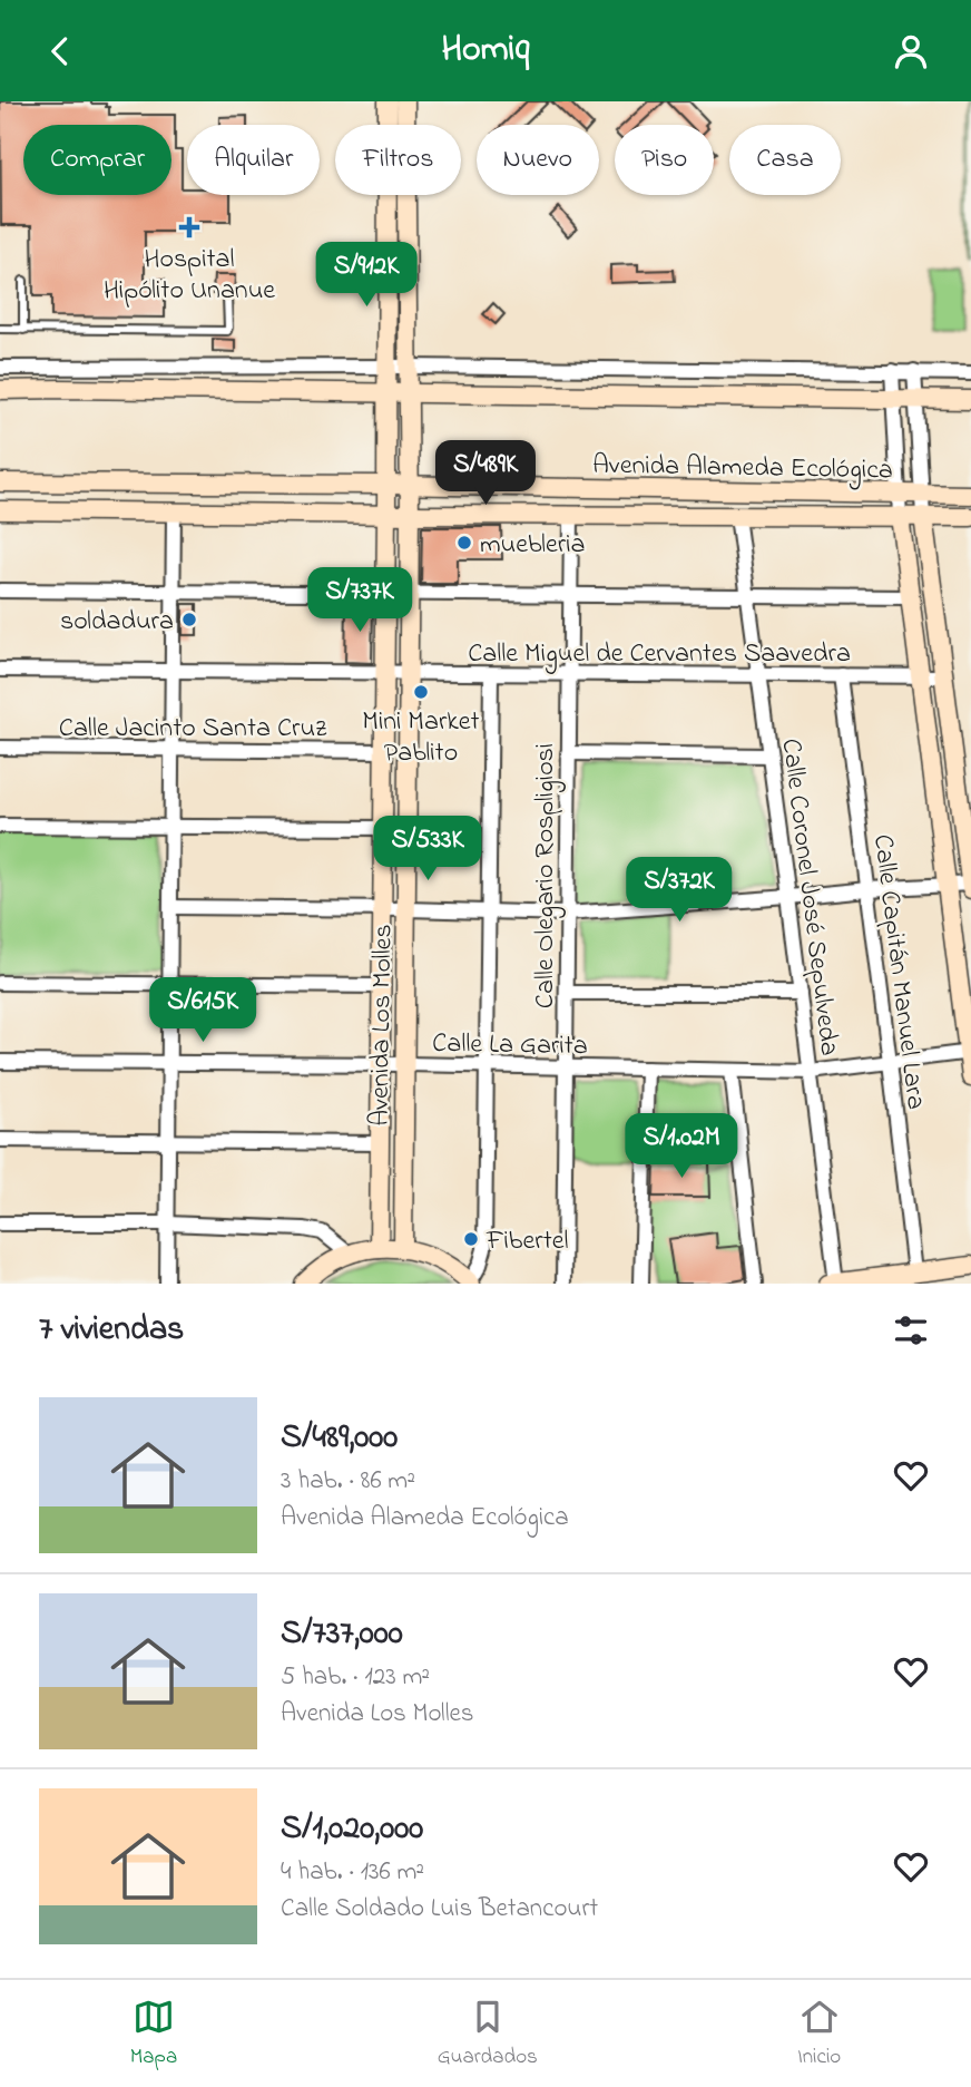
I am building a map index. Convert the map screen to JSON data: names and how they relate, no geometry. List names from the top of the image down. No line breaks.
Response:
{"streets":{"street":["Avenida Alameda Ecológica","Calle Miguel de Cervantes Saavedra","Calle Jacinto Santa Cruz","Calle Olegario Rospligiosi","Calle Coronel José Sepulveda","Calle Capitán Manuel Lara","Avenida Los Molles","Calle La Garita"]},"crossings":[["Avenida Alameda Ecológica","Calle Olegario Rospligiosi"],["Avenida Alameda Ecológica","Calle Coronel José Sepulveda"],["Avenida Alameda Ecológica","Avenida Los Molles"],["Calle Miguel de Cervantes Saavedra","Calle Olegario Rospligiosi"],["Calle Miguel de Cervantes Saavedra","Calle Coronel José Sepulveda"],["Calle Miguel de Cervantes Saavedra","Calle Capitán Manuel Lara"],["Calle Miguel de Cervantes Saavedra","Avenida Los Molles"],["Calle Jacinto Santa Cruz","Avenida Los Molles"],["Calle Olegario Rospligiosi","Calle La Garita"],["Calle Coronel José Sepulveda","Calle La Garita"],["Calle Capitán Manuel Lara","Calle La Garita"],["Avenida Los Molles","Calle La Garita"]],"places":{"health":["Hospital Hipólito Unanue"],"other":["muebleria","soldadura","Mini Market Pablito","Fibertel"]},"page":{"header":"Homiq","chip":["Comprar","Alquilar","Filtros","Nuevo","Piso","Casa"],"price":["S/912K","S/489K","S/737K","S/533K","S/372K","S/615K","S/1.02M"],"heading":"7 viviendas","list":[{"name":"S/489,000","note":"3 hab. · 86 m² · Avenida Alameda Ecológica"},{"name":"S/737,000","note":"5 hab. · 123 m² · Avenida Los Molles"},{"name":"S/1,020,000","note":"4 hab. · 136 m² · Calle Soldado Luis Betancourt"}],"tabs":["Mapa","Guardados","Inicio"]}}
